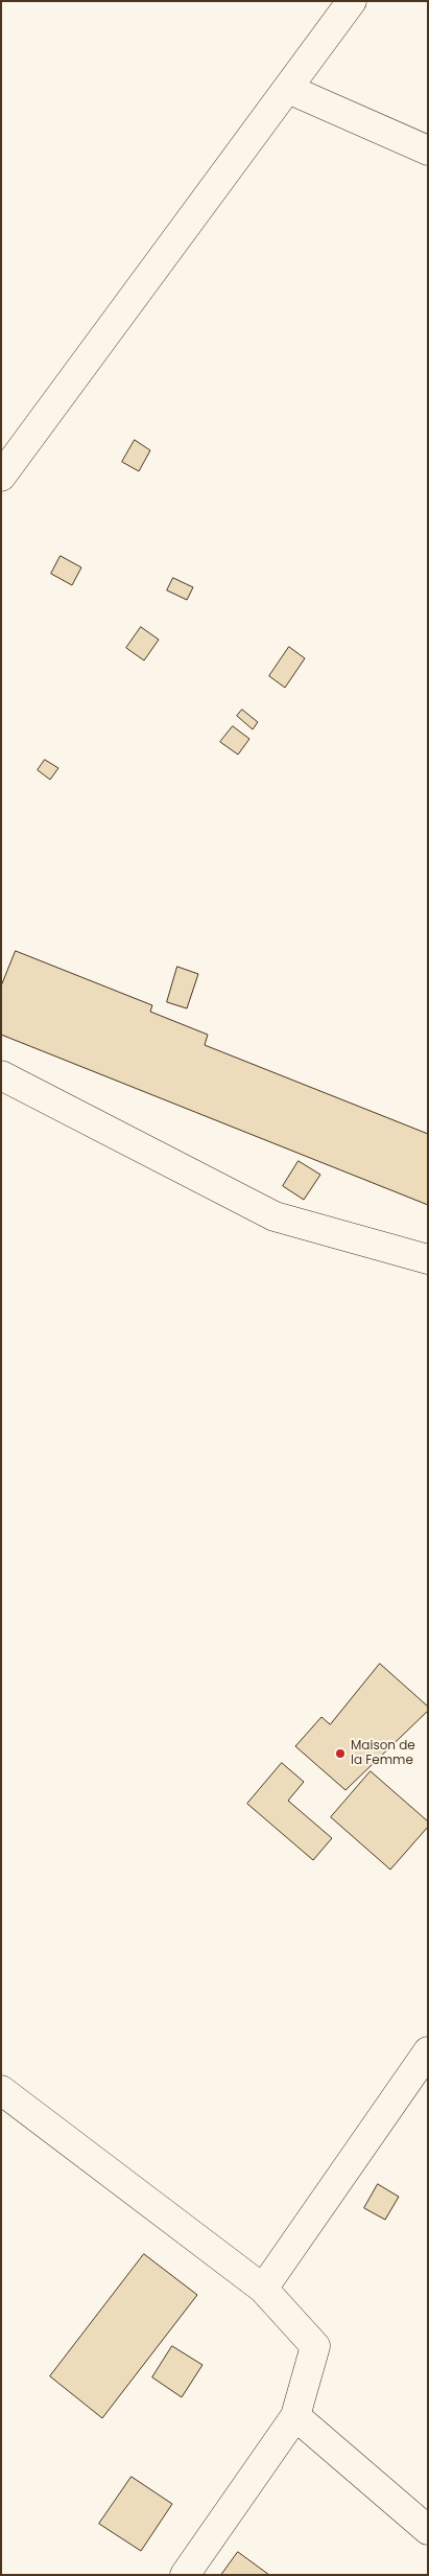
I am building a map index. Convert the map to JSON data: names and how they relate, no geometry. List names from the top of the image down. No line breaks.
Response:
{"places":["Maison de la Femme"]}
